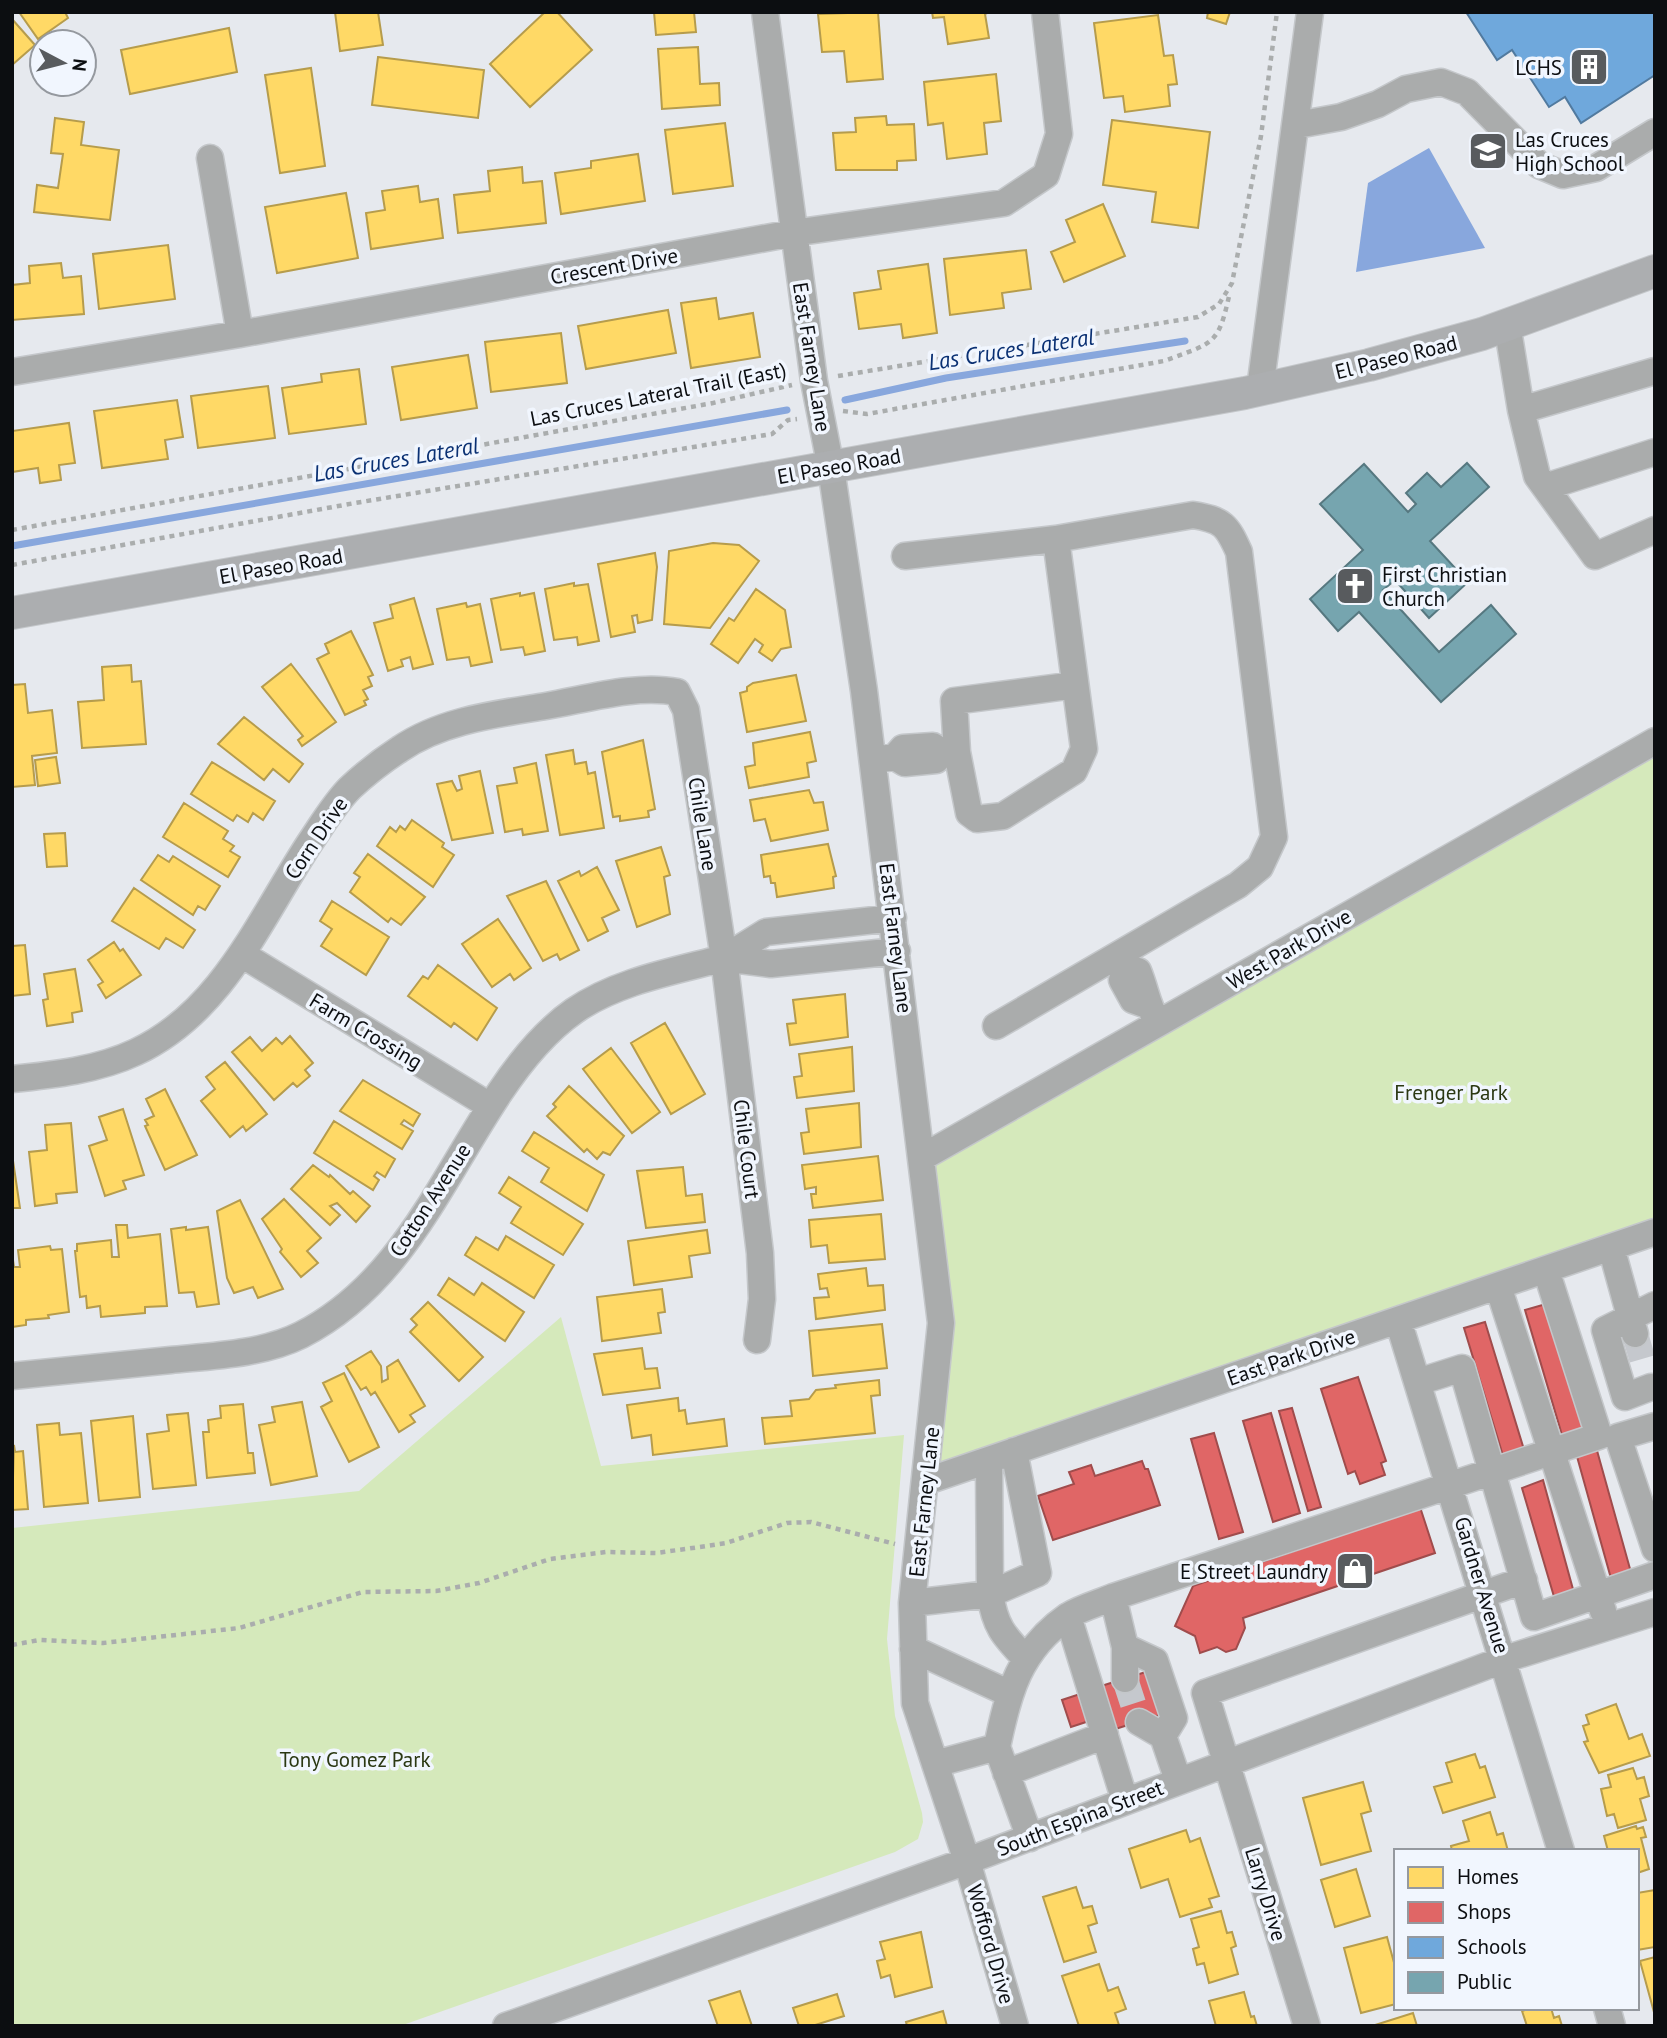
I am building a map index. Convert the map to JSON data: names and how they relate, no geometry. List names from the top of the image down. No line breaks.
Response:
{"streets":{"main road":["El Paseo Road"],"street":["Crescent Drive","East Farney Lane","Chile Lane","Corn Drive","West Park Drive","Farm Crossing","Chile Court","Cotton Avenue","East Park Drive","Gardner Avenue","South Espina Street","Larry Drive","Wofford Drive"],"path":["Las Cruces Lateral Trail (East)"]},"crossings":[["Crescent Drive","East Farney Lane"],["East Farney Lane","El Paseo Road"],["East Farney Lane","Las Cruces Lateral Trail (East)"],["East Farney Lane","West Park Drive"],["East Farney Lane","Cotton Avenue"],["East Farney Lane","East Park Drive"],["East Farney Lane","South Espina Street"],["East Farney Lane","Wofford Drive"],["Chile Lane","Corn Drive"],["Chile Lane","Chile Court"],["Chile Lane","Cotton Avenue"],["Corn Drive","Farm Crossing"],["Farm Crossing","Cotton Avenue"],["Chile Court","Cotton Avenue"],["East Park Drive","Gardner Avenue"],["Gardner Avenue","South Espina Street"],["Gardner Avenue","Larry Drive"],["South Espina Street","Larry Drive"],["South Espina Street","Wofford Drive"]],"water":["Las Cruces Lateral"],"parks":["Frenger Park","Tony Gomez Park"],"places":{"building":["LCHS"],"school or university":["Las Cruces High School"],"church":["First Christian Church"],"shop":["E Street Laundry"]},"legend":["Homes","Shops","Schools","Public"],"north":"right"}
